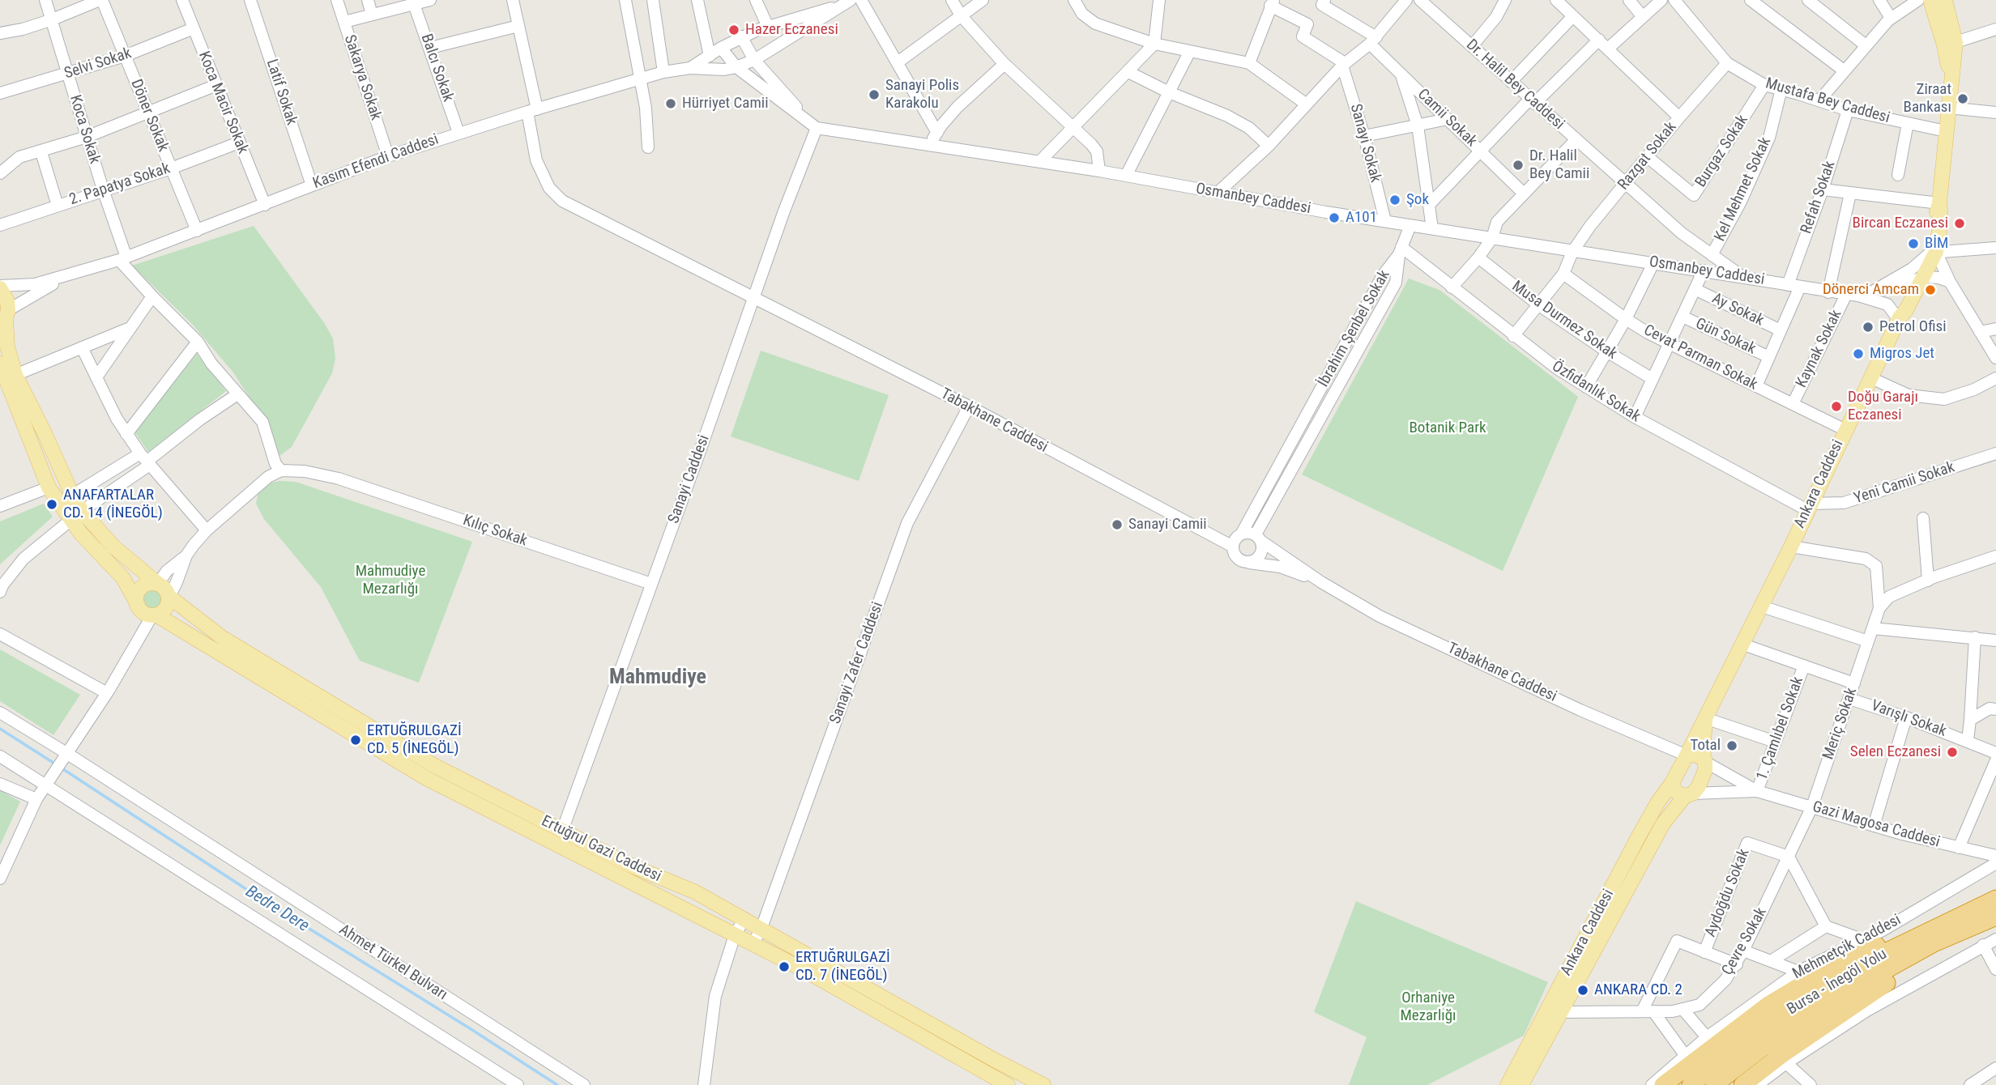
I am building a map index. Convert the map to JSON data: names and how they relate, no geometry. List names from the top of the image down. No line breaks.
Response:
{"streets":{"highway":["Bursa - İnegöl Yolu"],"main road":["Ankara Caddesi","Ertuğrul Gazi Caddesi"],"street":["Selvi Sokak","Balcı Sokak","Sakarya Sokak","Dr. Halil Bey Caddesi","Latif Sokak","Mustafa Bey Caddesi","Koca Macir Sokak","Döner Sokak","Camii Sokak","Koca Sokak","Sanayi Sokak","Burgaz Sokak","Razgat Sokak","Kasım Efendi Caddesi","2. Papatya Sokak","Kel Mehmet Sokak","Refah Sokak","Osmanbey Caddesi","Ay Sokak","Musa Durmez Sokak","İbrahim Şenbel Sokak","Gün Sokak","Kaynak Sokak","Cevat Parman Sokak","Özfidanlık Sokak","Tabakhane Caddesi","Sanayi Caddesi","Yeni Camii Sokak","Kılıç Sokak","Sanayi Zafer Caddesi","Varışlı Sokak","Meriç Sokak","1. Çamlıbel Sokak","Gazi Magosa Caddesi","Aydoğdu Sokak","Çevre Sokak","Mehmetçik Caddesi","Ahmet Türkel Bulvarı"]},"crossings":[["Selvi Sokak","Koca Macir Sokak"],["Selvi Sokak","Döner Sokak"],["Selvi Sokak","Koca Sokak"],["Balcı Sokak","Kasım Efendi Caddesi"],["Sakarya Sokak","Kasım Efendi Caddesi"],["Dr. Halil Bey Caddesi","Razgat Sokak"],["Dr. Halil Bey Caddesi","Kel Mehmet Sokak"],["Dr. Halil Bey Caddesi","Osmanbey Caddesi"],["Latif Sokak","Kasım Efendi Caddesi"],["Mustafa Bey Caddesi","Burgaz Sokak"],["Mustafa Bey Caddesi","Razgat Sokak"],["Mustafa Bey Caddesi","Kel Mehmet Sokak"],["Mustafa Bey Caddesi","Refah Sokak"],["Mustafa Bey Caddesi","Ankara Caddesi"],["Koca Macir Sokak","Kasım Efendi Caddesi"],["Koca Macir Sokak","2. Papatya Sokak"],["Döner Sokak","Kasım Efendi Caddesi"],["Döner Sokak","2. Papatya Sokak"],["Koca Sokak","Kasım Efendi Caddesi"],["Koca Sokak","2. Papatya Sokak"],["Sanayi Sokak","Osmanbey Caddesi"],["Burgaz Sokak","Razgat Sokak"],["Razgat Sokak","Osmanbey Caddesi"],["Razgat Sokak","Musa Durmez Sokak"],["Razgat Sokak","Cevat Parman Sokak"],["Razgat Sokak","Özfidanlık Sokak"],["Kasım Efendi Caddesi","Osmanbey Caddesi"],["Kasım Efendi Caddesi","Tabakhane Caddesi"],["Refah Sokak","Osmanbey Caddesi"],["Refah Sokak","Ay Sokak"],["Refah Sokak","Gün Sokak"],["Refah Sokak","Cevat Parman Sokak"],["Osmanbey Caddesi","Kaynak Sokak"],["Osmanbey Caddesi","Sanayi Caddesi"],["İbrahim Şenbel Sokak","Özfidanlık Sokak"],["İbrahim Şenbel Sokak","Tabakhane Caddesi"],["Kaynak Sokak","Cevat Parman Sokak"],["Cevat Parman Sokak","Ankara Caddesi"],["Özfidanlık Sokak","Yeni Camii Sokak"],["Özfidanlık Sokak","Ankara Caddesi"],["Tabakhane Caddesi","Sanayi Caddesi"],["Tabakhane Caddesi","Ankara Caddesi"],["Tabakhane Caddesi","Sanayi Zafer Caddesi"],["Sanayi Caddesi","Kılıç Sokak"],["Sanayi Caddesi","Ertuğrul Gazi Caddesi"],["Yeni Camii Sokak","Ankara Caddesi"],["Ankara Caddesi","Çevre Sokak"],["Sanayi Zafer Caddesi","Ertuğrul Gazi Caddesi"],["Varışlı Sokak","Meriç Sokak"],["Meriç Sokak","Gazi Magosa Caddesi"],["Meriç Sokak","Çevre Sokak"],["1. Çamlıbel Sokak","Gazi Magosa Caddesi"],["Gazi Magosa Caddesi","Çevre Sokak"],["Aydoğdu Sokak","Çevre Sokak"]],"districts":["Mahmudiye"],"water":["Bedre Dere"],"parks":["Botanik Park","Mahmudiye Mezarlığı","Orhaniye Mezarlığı"],"places":["Hazer Eczanesi","Sanayi Polis Karakolu","Ziraat Bankası","Hürriyet Camii","Dr. Halil Bey Camii","Şok","A101","Bircan Eczanesi","BİM","Dönerci Amcam","Petrol Ofisi","Migros Jet","Doğu Garajı Eczanesi","ANAFARTALAR CD. 14 (İNEGÖL)","Sanayi Camii","ERTUĞRULGAZİ CD. 5 (İNEGÖL)","Total","Selen Eczanesi","ERTUĞRULGAZİ CD. 7 (İNEGÖL)","ANKARA CD. 2"]}
